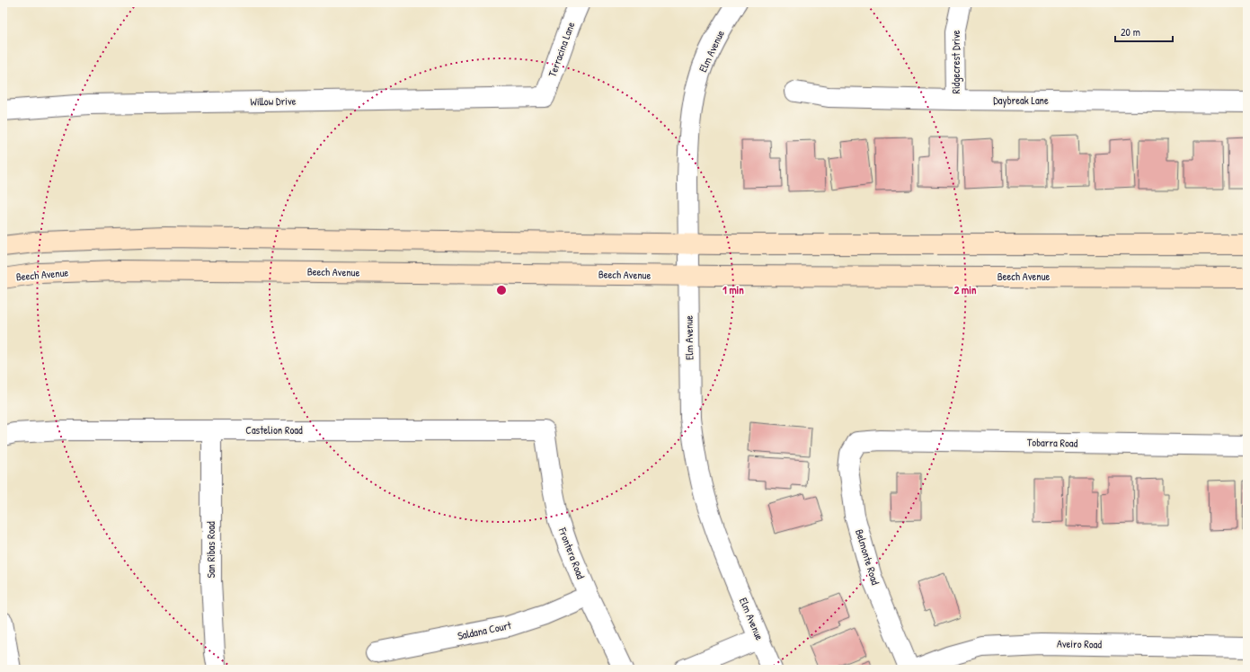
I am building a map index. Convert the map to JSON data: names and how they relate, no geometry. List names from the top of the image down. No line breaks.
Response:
{"streets":{"street":["Terracina Lane","Elm Avenue","Ridgecrest Drive","Daybreak Lane","Willow Drive","Beech Avenue","Castelion Road","Tobarra Road","San Ribas Road","Frontera Road","Belmonte Road","Saldana Court","Aveiro Road"]},"crossings":[["Terracina Lane","Willow Drive"],["Elm Avenue","Beech Avenue"],["Ridgecrest Drive","Daybreak Lane"],["Castelion Road","San Ribas Road"],["Castelion Road","Frontera Road"],["Tobarra Road","Belmonte Road"],["Frontera Road","Saldana Court"]],"scale_bar":"20 m","rings":["1 min","2 min"]}
